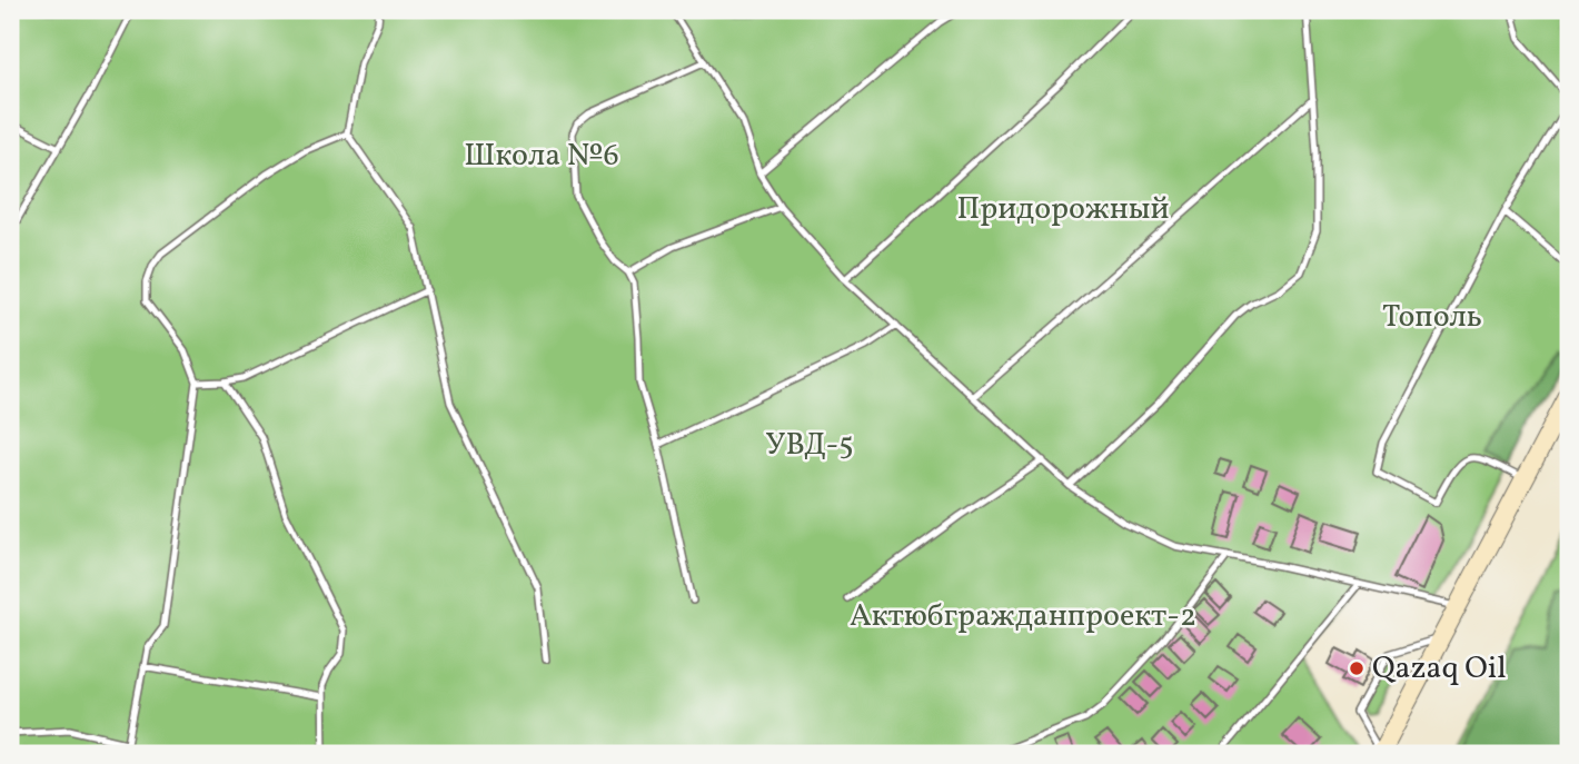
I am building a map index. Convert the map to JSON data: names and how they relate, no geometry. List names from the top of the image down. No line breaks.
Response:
{"parks":["Школа №6","Придорожный","Тополь","УВД-5","Актюбгражданпроект-2"],"places":["Qazaq Oil"]}
